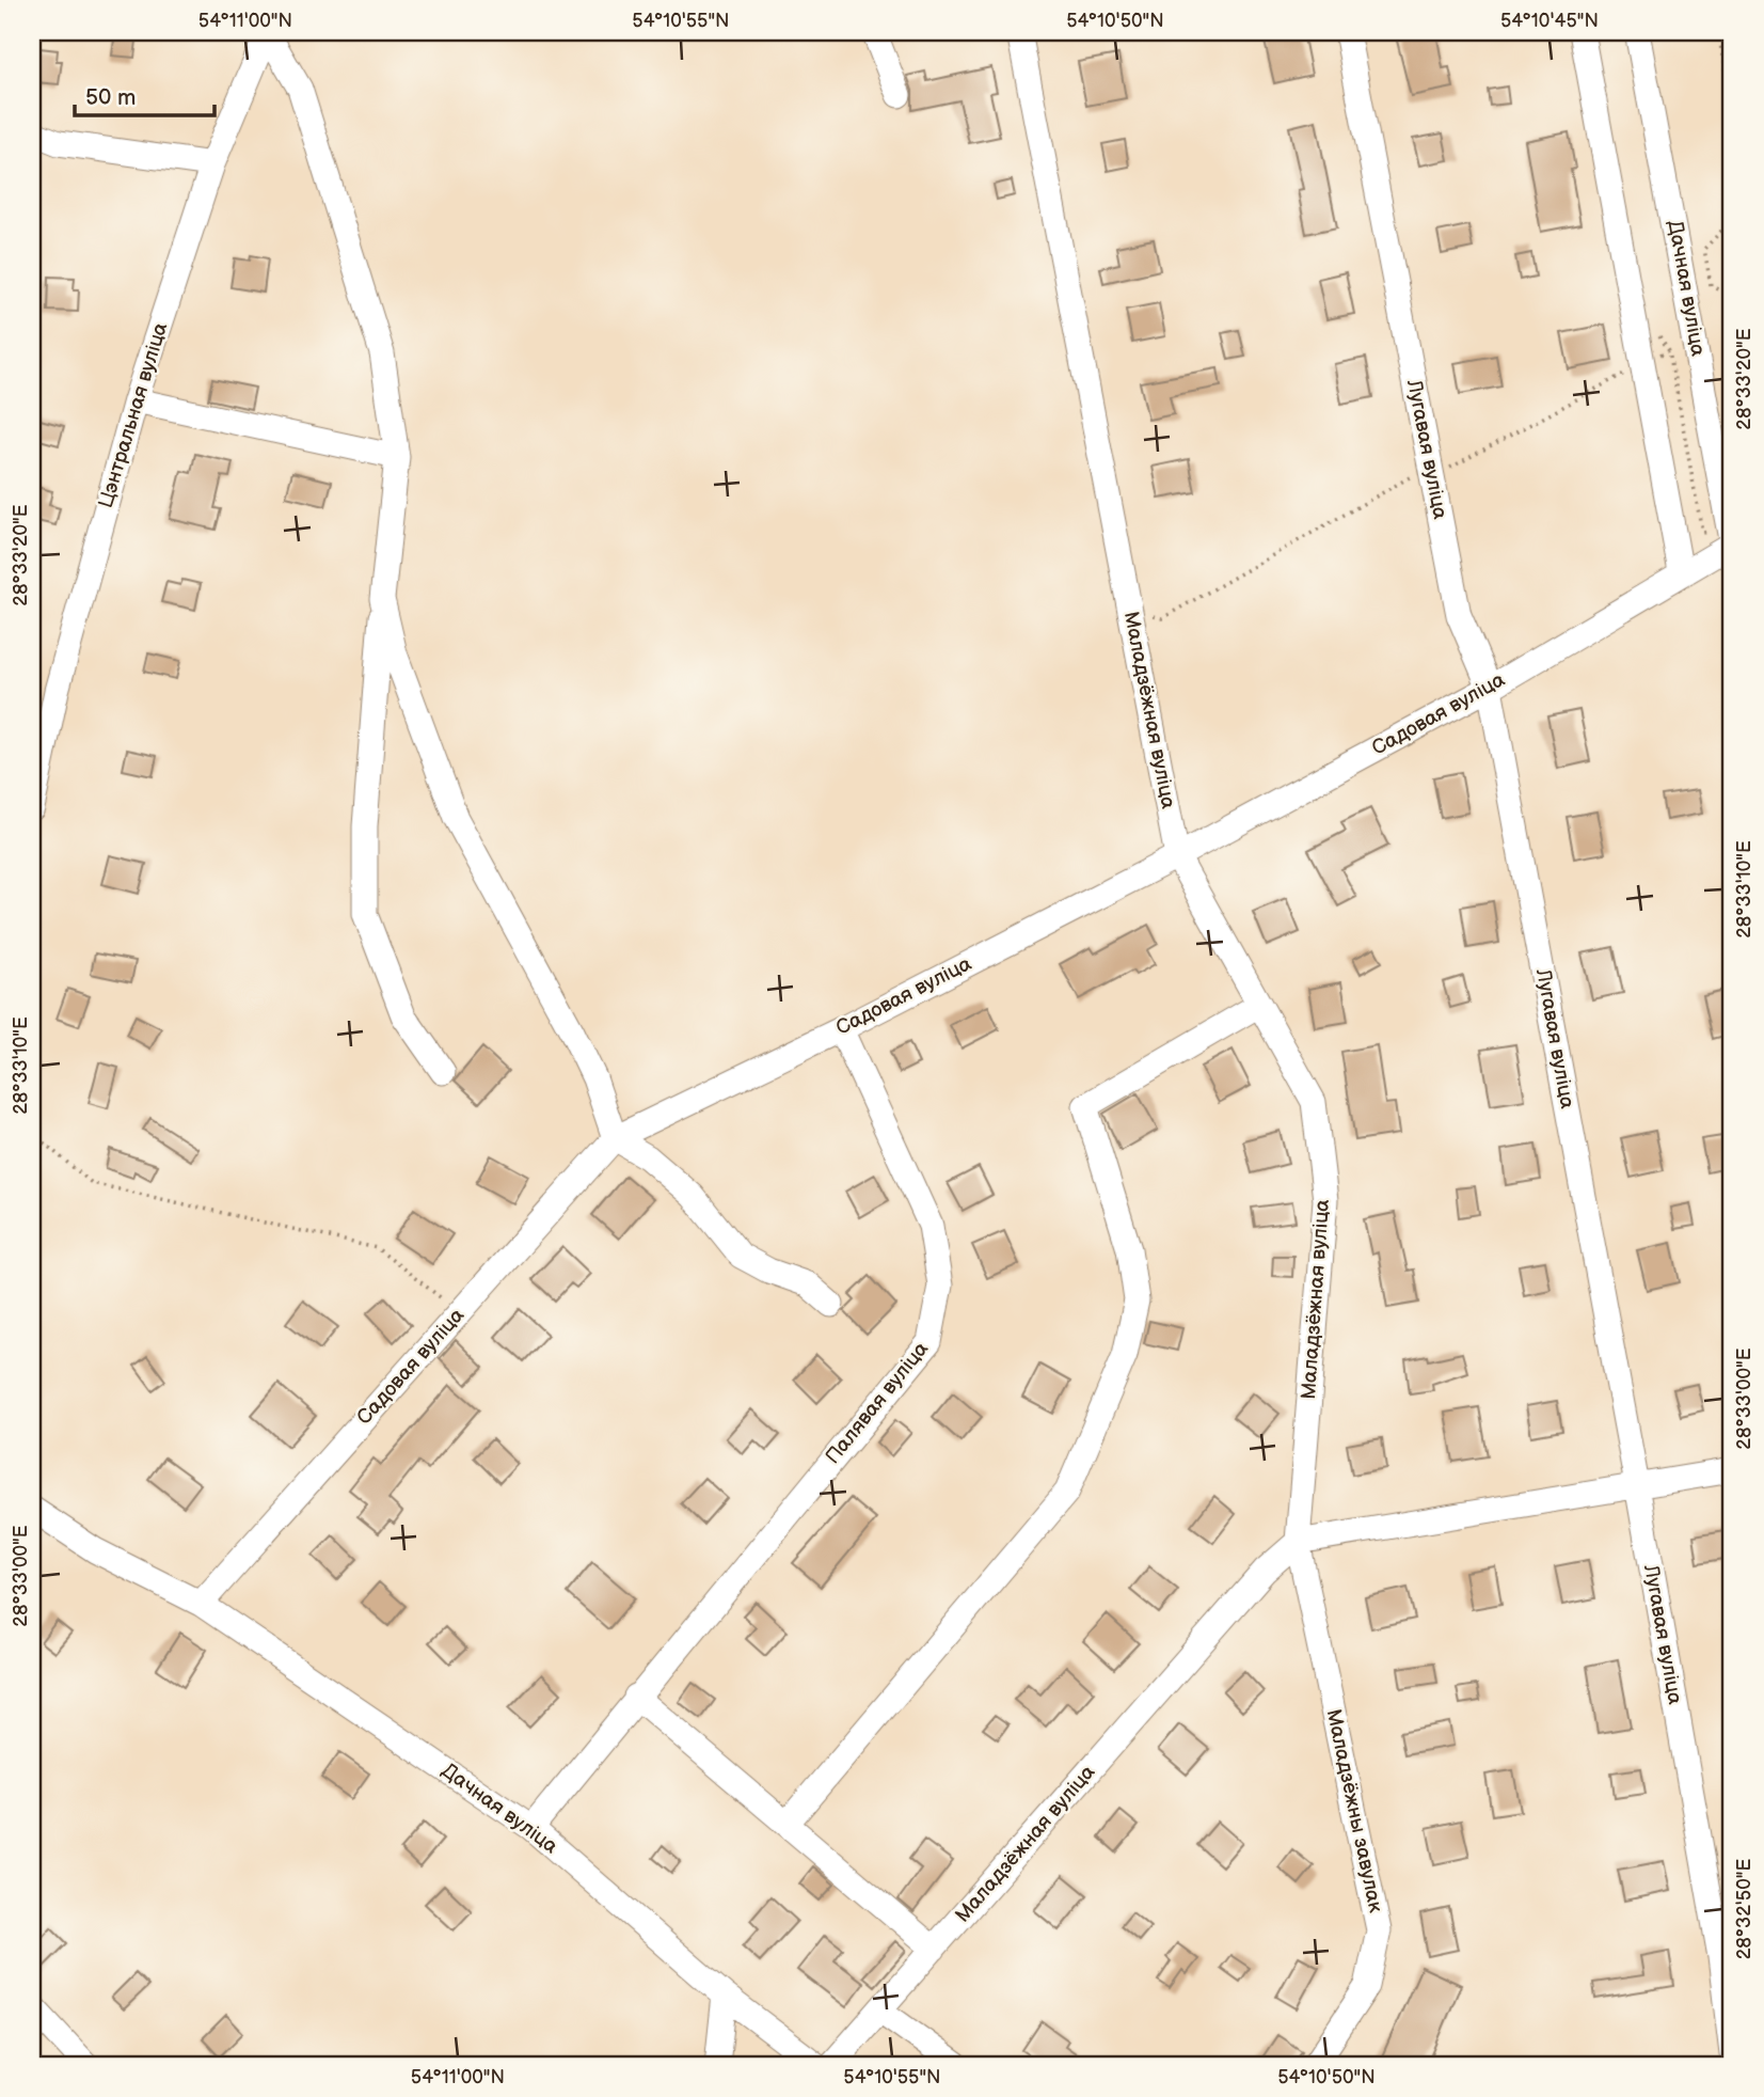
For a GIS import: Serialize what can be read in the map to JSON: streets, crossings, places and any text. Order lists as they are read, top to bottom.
{
  "streets": {
    "street": [
      "Дачная вуліца",
      "Цэнтральная вуліца",
      "Лугавая вуліца",
      "Маладзёжная вуліца",
      "Садовая вуліца",
      "Палявая вуліца",
      "Маладзёжны завулак"
    ]
  },
  "crossings": [
    ["Дачная вуліца", "Садовая вуліца"],
    ["Дачная вуліца", "Палявая вуліца"],
    ["Лугавая вуліца", "Садовая вуліца"],
    ["Маладзёжная вуліца", "Садовая вуліца"],
    ["Маладзёжная вуліца", "Маладзёжны завулак"],
    ["Садовая вуліца", "Палявая вуліца"]
  ],
  "scale_bar": "50 m",
  "coordinates": [
    "54°11'00\"N",
    "54°10'55\"N",
    "54°10'50\"N",
    "54°10'45\"N",
    "28°33'20\"E",
    "28°33'10\"E",
    "28°33'00\"E",
    "28°32'50\"E"
  ]
}
